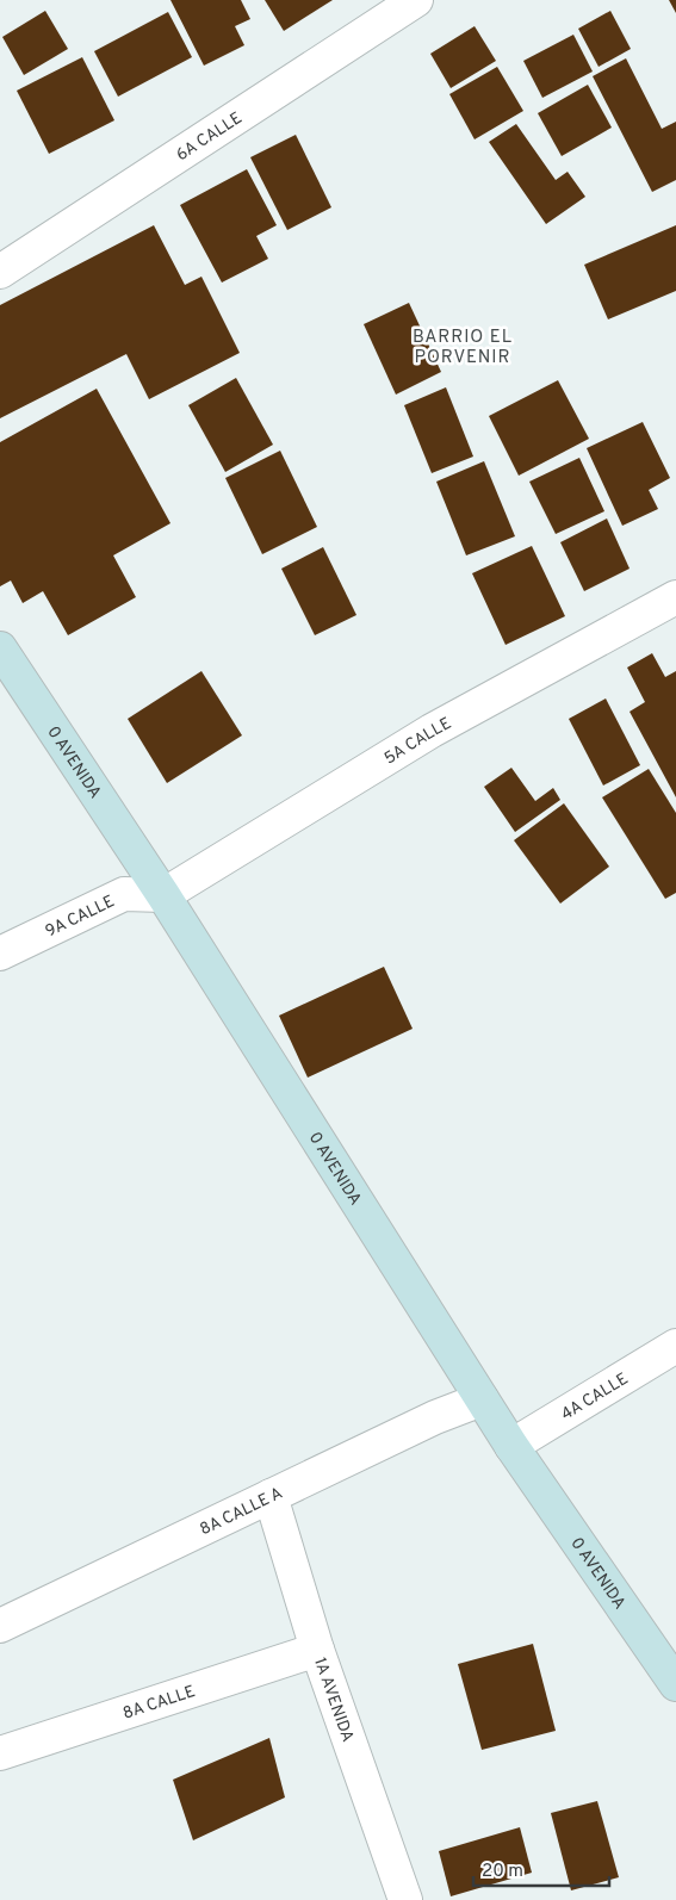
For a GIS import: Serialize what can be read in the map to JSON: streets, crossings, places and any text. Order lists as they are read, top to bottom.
{
  "streets": {
    "street": [
      "6A CALLE",
      "5A CALLE",
      "0 AVENIDA",
      "9A CALLE",
      "4A CALLE",
      "8A CALLE A",
      "1A AVENIDA",
      "8A CALLE"
    ]
  },
  "crossings": [
    ["5A CALLE", "0 AVENIDA"],
    ["5A CALLE", "9A CALLE"],
    ["0 AVENIDA", "9A CALLE"],
    ["0 AVENIDA", "4A CALLE"],
    ["0 AVENIDA", "8A CALLE A"],
    ["8A CALLE A", "1A AVENIDA"],
    ["1A AVENIDA", "8A CALLE"]
  ],
  "districts": ["BARRIO EL PORVENIR"],
  "scale_bar": "20 m"
}
